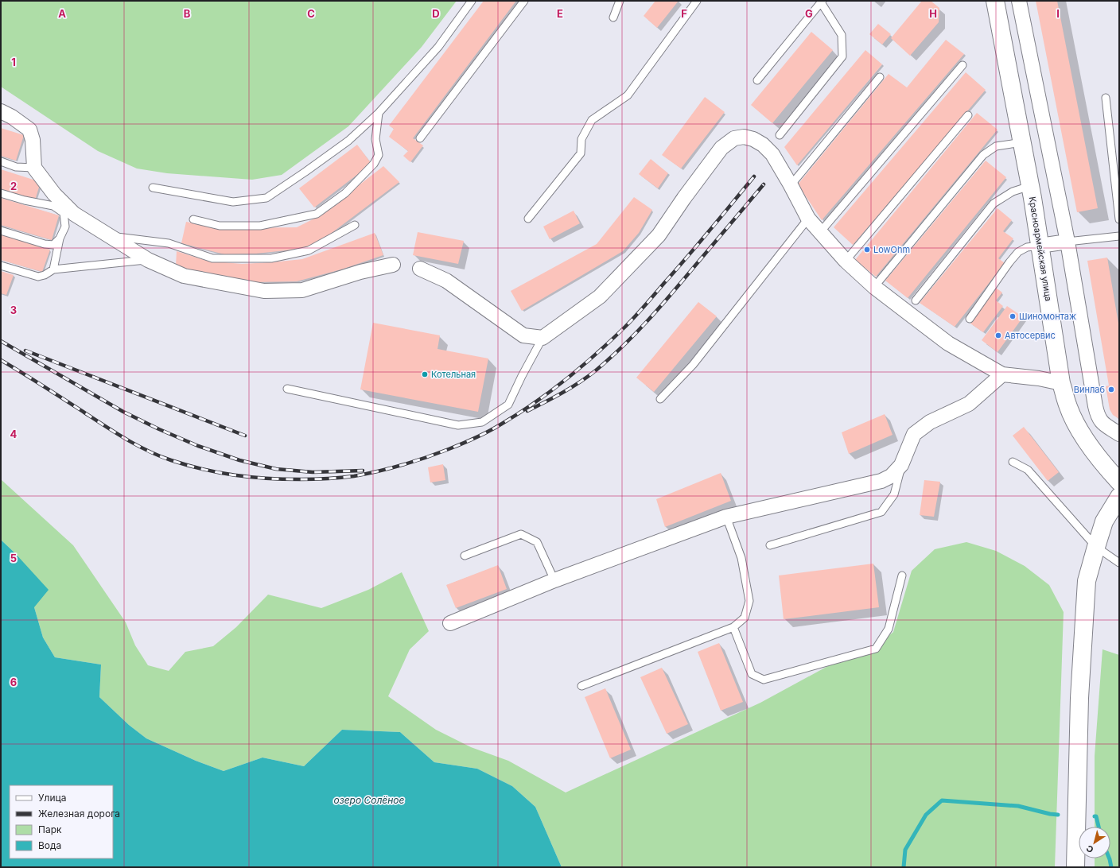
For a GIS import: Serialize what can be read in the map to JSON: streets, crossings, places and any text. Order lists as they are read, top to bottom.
{
  "streets": {
    "main road": ["Красноармейская улица"]
  },
  "water": ["озеро Солёное"],
  "places": [
    "LowOhm",
    "Шиномонтаж",
    "Автосервис",
    "Котельная",
    "Винлаб"
  ],
  "legend": [
    "Улица",
    "Железная дорога",
    "Парк",
    "Вода"
  ],
  "north": "bottom left",
  "grid": {
    "columns": [
      "A",
      "B",
      "C",
      "D",
      "E",
      "F",
      "G",
      "H",
      "I"
    ],
    "rows": [
      "1",
      "2",
      "3",
      "4",
      "5",
      "6"
    ]
  }
}
